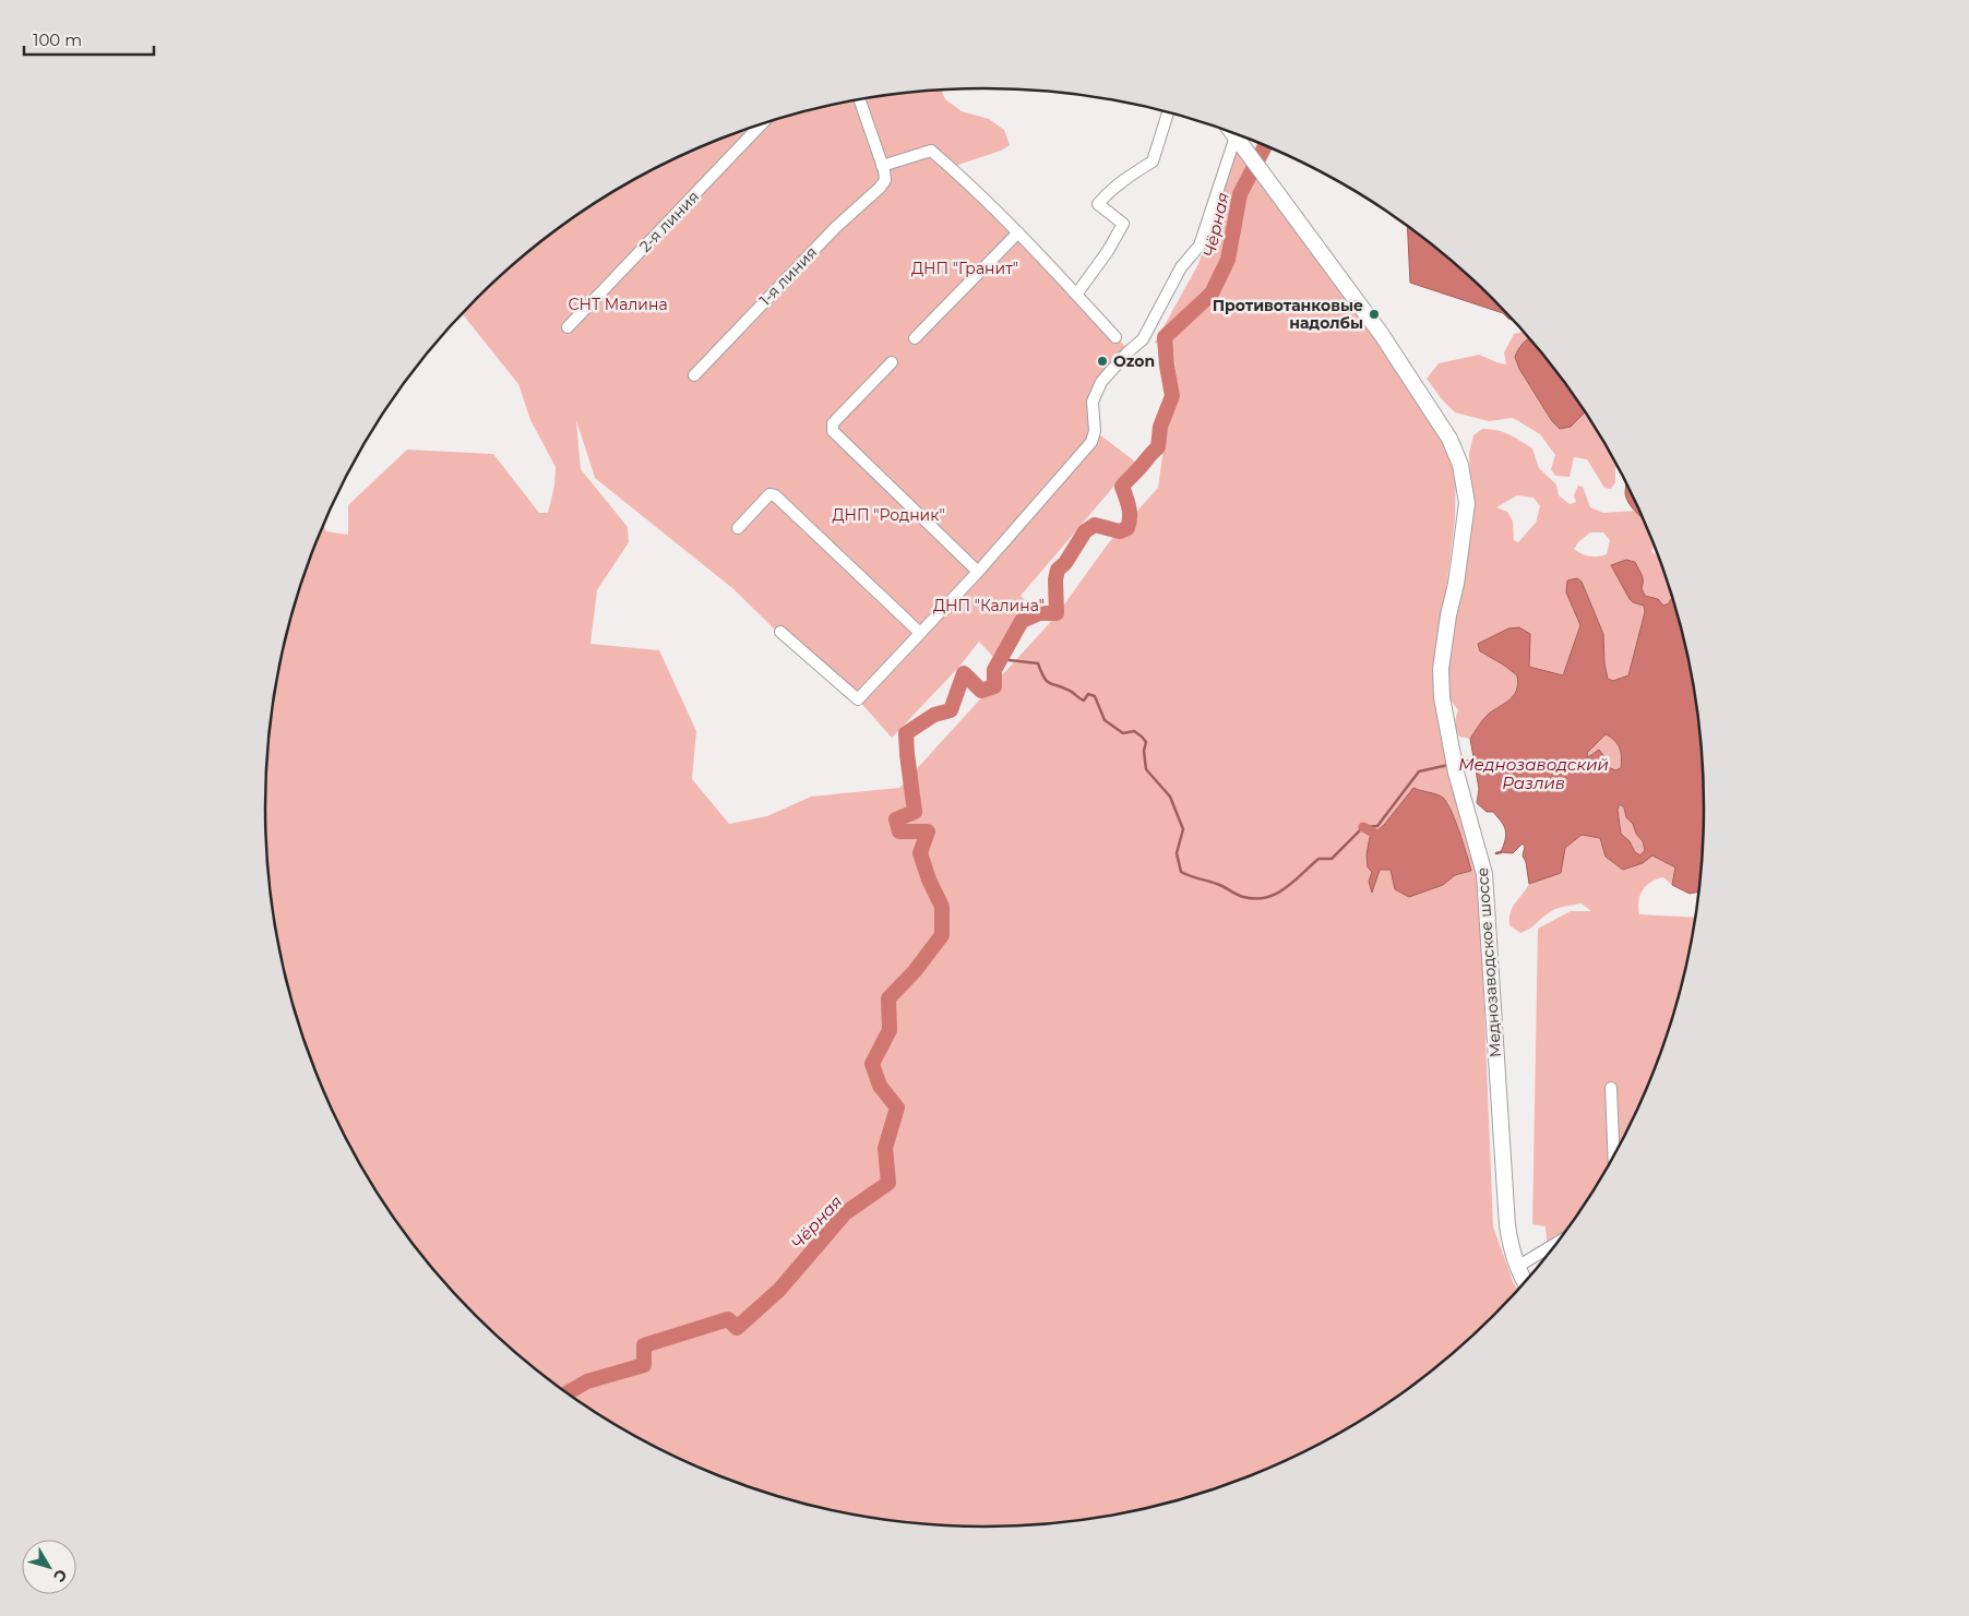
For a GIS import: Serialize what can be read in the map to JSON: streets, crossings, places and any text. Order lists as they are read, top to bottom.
{
  "streets": {
    "main road": ["Меднозаводское шоссе"],
    "street": ["2-я линия", "1-я линия"]
  },
  "water": ["Чёрная", "Меднозаводский Разлив"],
  "parks": [
    "ДНП \"Гранит\"",
    "СНТ Малина",
    "ДНП \"Родник\"",
    "ДНП \"Калина\""
  ],
  "places": ["Противотанковые надолбы", "Ozon"],
  "scale_bar": "100 m",
  "north": "bottom right"
}
